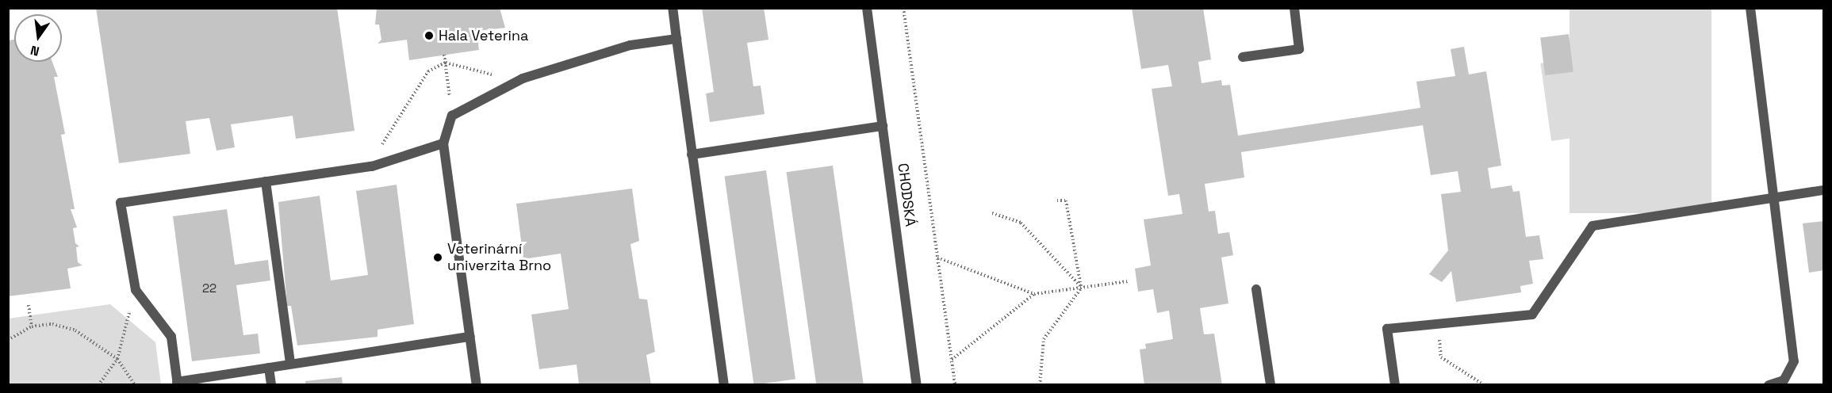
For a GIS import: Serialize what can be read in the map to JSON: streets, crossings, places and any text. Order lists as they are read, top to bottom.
{
  "streets": {
    "street": ["CHODSKÁ"]
  },
  "places": ["Hala Veterina", "Veterinární univerzita Brno"],
  "house_numbers": ["22"],
  "north": "bottom"
}
